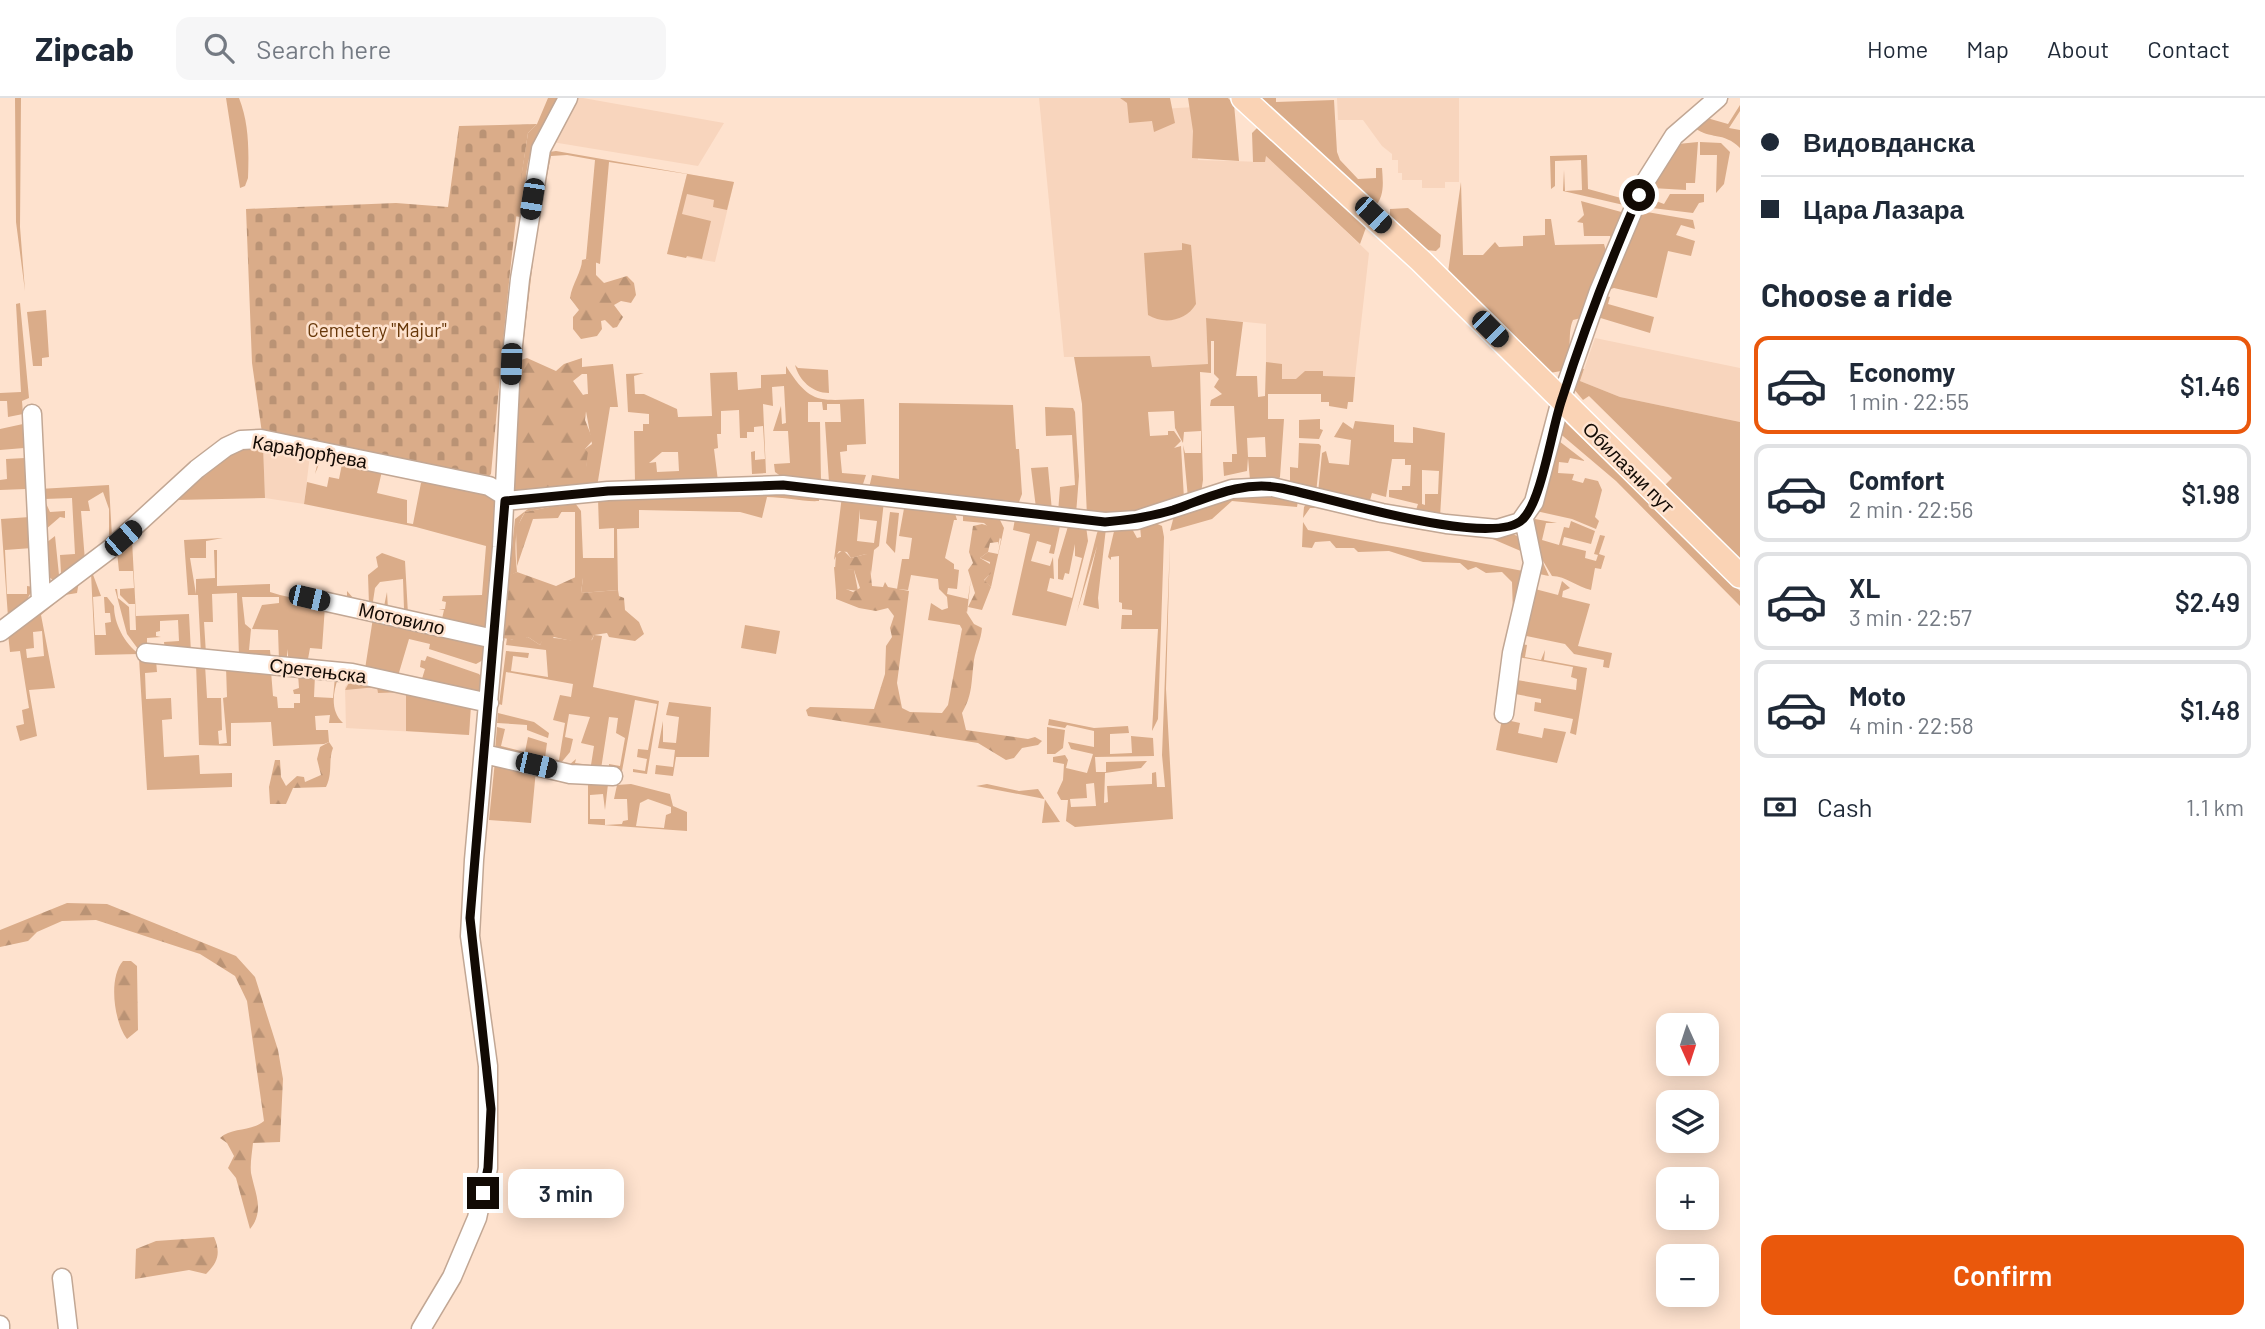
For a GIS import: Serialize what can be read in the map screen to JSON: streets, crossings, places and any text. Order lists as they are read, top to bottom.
{
  "streets": {
    "main road": ["Обилазни пут"],
    "street": ["Карађорђева", "Мотовило", "Сретењска"]
  },
  "parks": ["Cemetery \"Majur\""],
  "north": "bottom",
  "page": {
    "header": "Zipcab",
    "search": "Search here",
    "nav": [
      "Home",
      "Map",
      "About",
      "Contact"
    ],
    "banner": ["Видовданска", "Цара Лазара"],
    "heading": "Choose a ride",
    "list": [
      {
        "name": "Economy",
        "note": "1 min · 22:55",
        "value": "$1.46"
      },
      {
        "name": "Comfort",
        "note": "2 min · 22:56",
        "value": "$1.98"
      },
      {
        "name": "XL",
        "note": "3 min · 22:57",
        "value": "$2.49"
      },
      {
        "name": "Moto",
        "note": "4 min · 22:58",
        "value": "$1.48"
      }
    ],
    "pay": ["Cash", "1.1 km"],
    "map_buttons": ["+", "−"],
    "bubble": "3 min",
    "buttons": "Confirm"
  }
}
